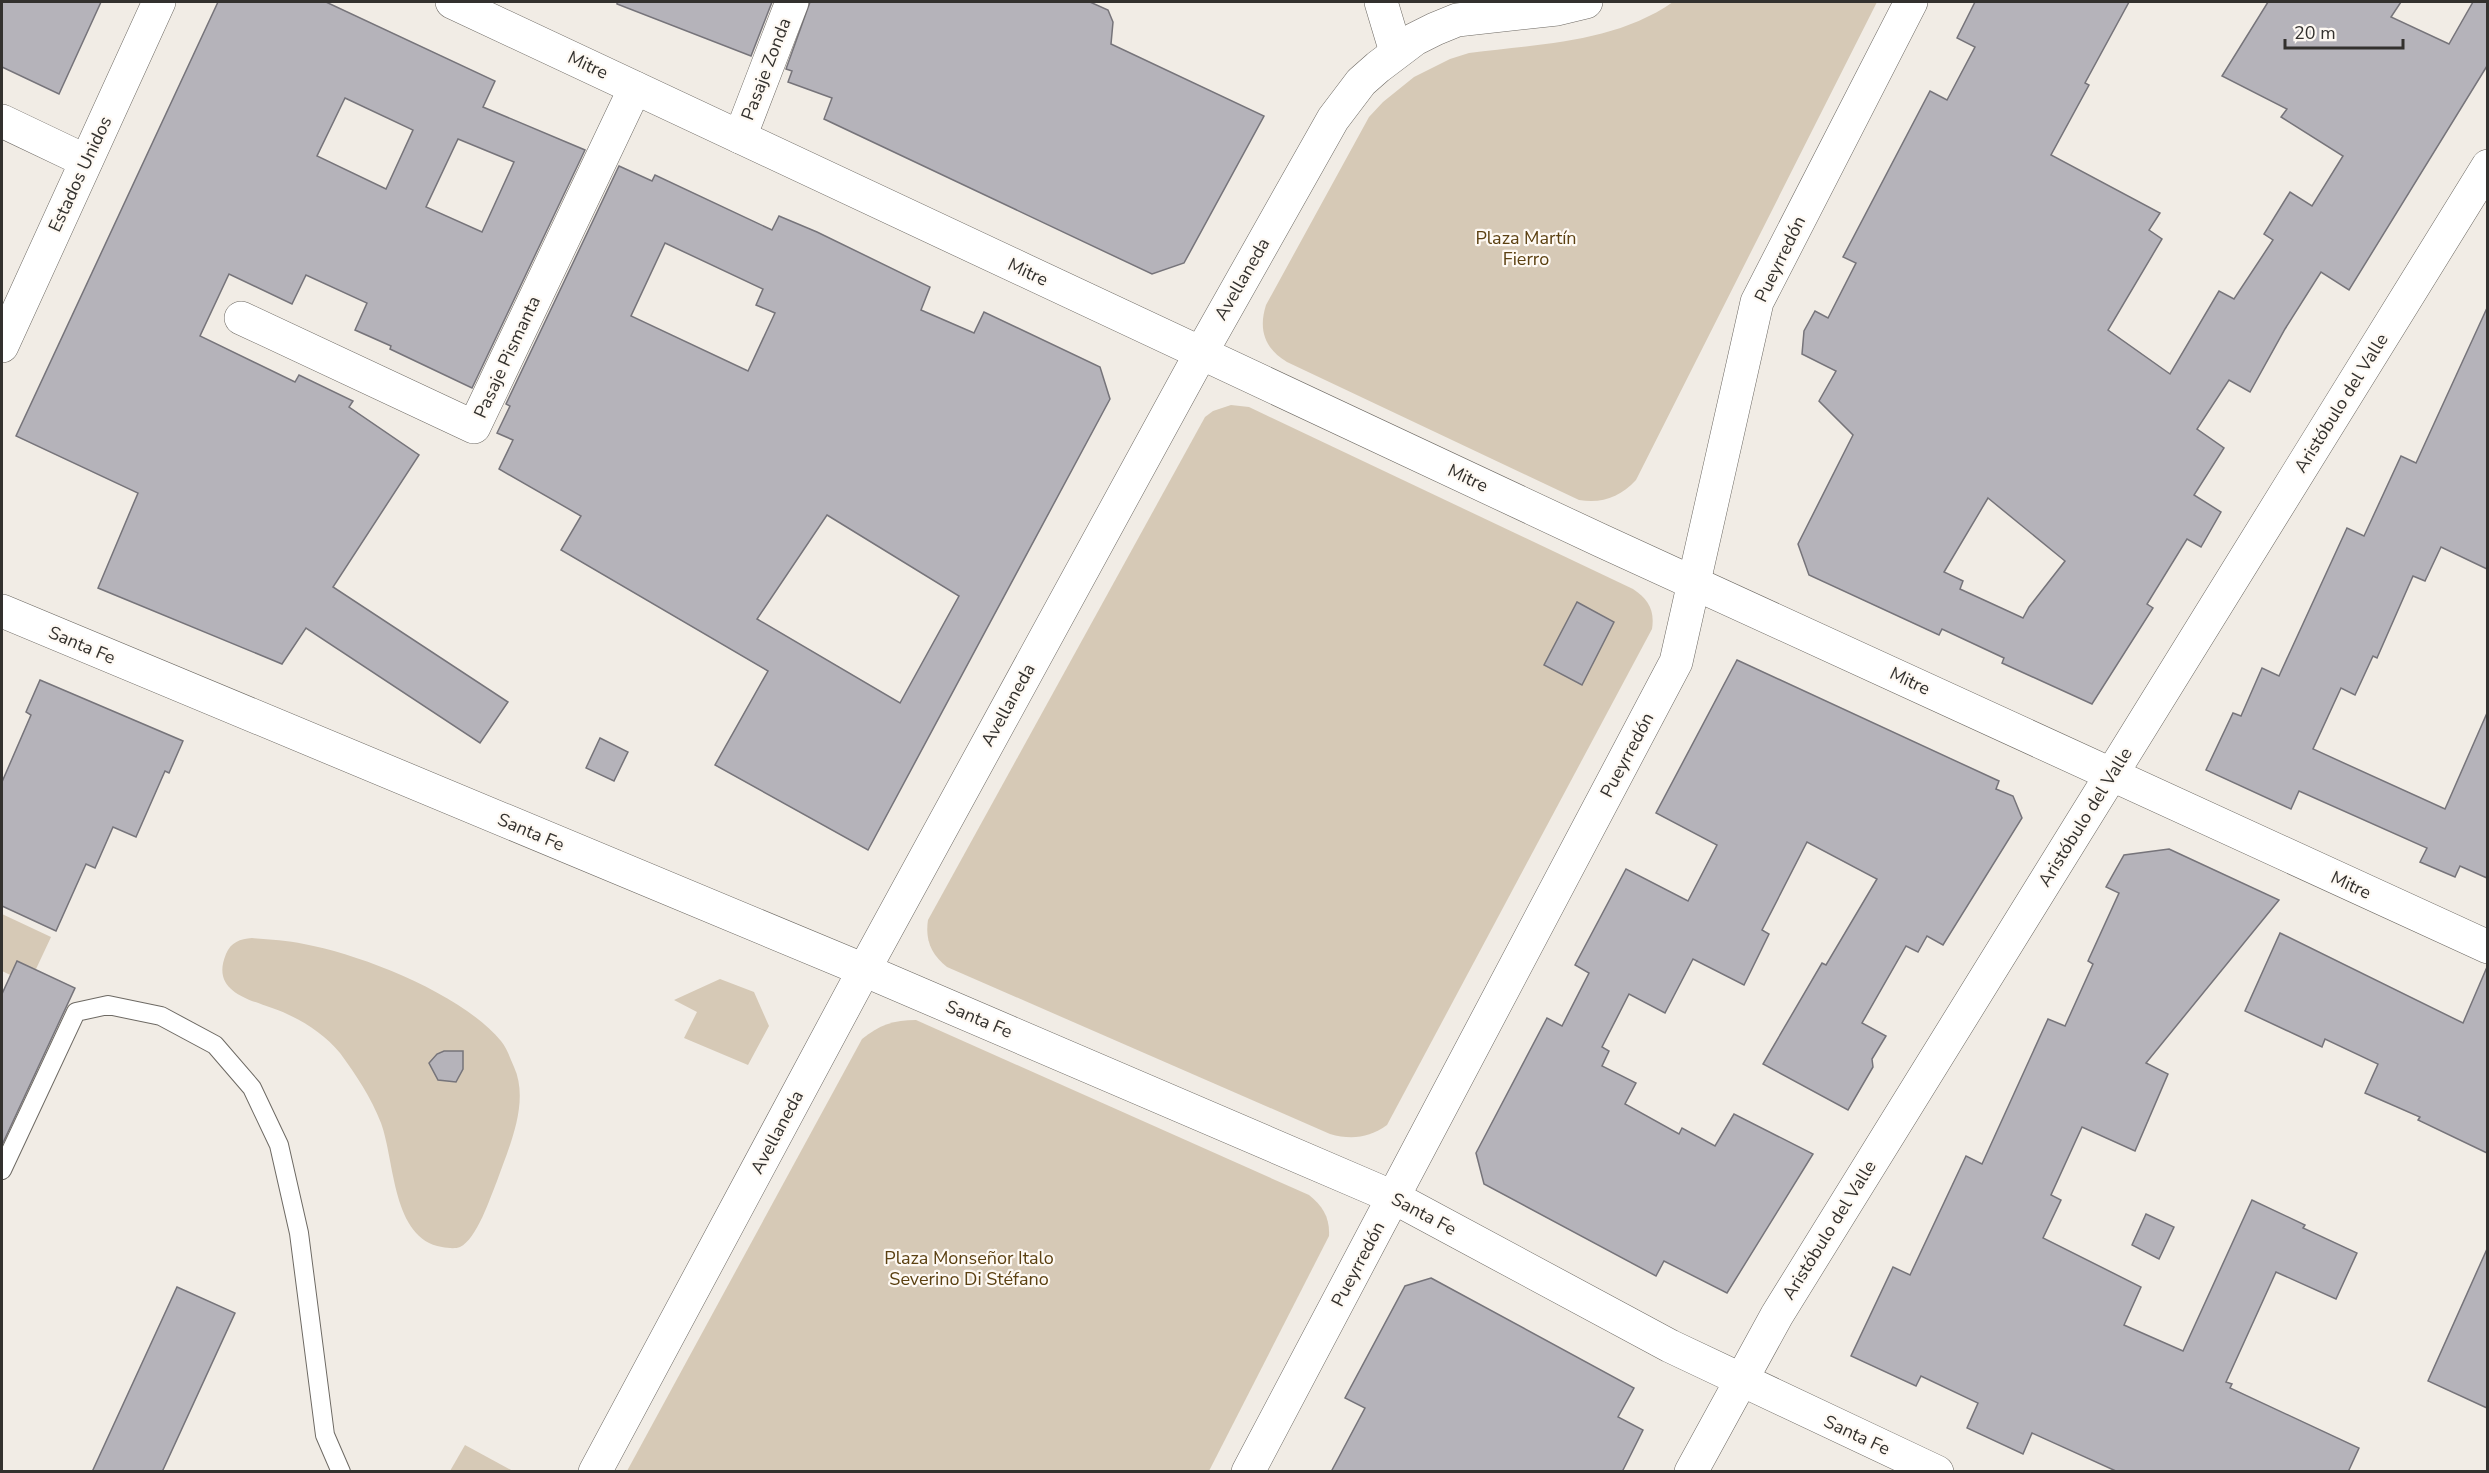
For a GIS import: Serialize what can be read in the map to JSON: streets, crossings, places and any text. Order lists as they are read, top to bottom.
{
  "streets": {
    "street": [
      "Mitre",
      "Pasaje Zonda",
      "Estados Unidos",
      "Pueyrredón",
      "Avellaneda",
      "Pasaje Pismanta",
      "Aristóbulo del Valle",
      "Santa Fe"
    ]
  },
  "crossings": [
    ["Mitre", "Pasaje Zonda"],
    ["Mitre", "Pueyrredón"],
    ["Mitre", "Avellaneda"],
    ["Mitre", "Pasaje Pismanta"],
    ["Mitre", "Aristóbulo del Valle"],
    ["Pueyrredón", "Santa Fe"],
    ["Avellaneda", "Santa Fe"],
    ["Aristóbulo del Valle", "Santa Fe"]
  ],
  "parks": ["Plaza Martín Fierro", "Plaza Monseñor Italo Severino Di Stéfano"],
  "scale_bar": "20 m"
}
